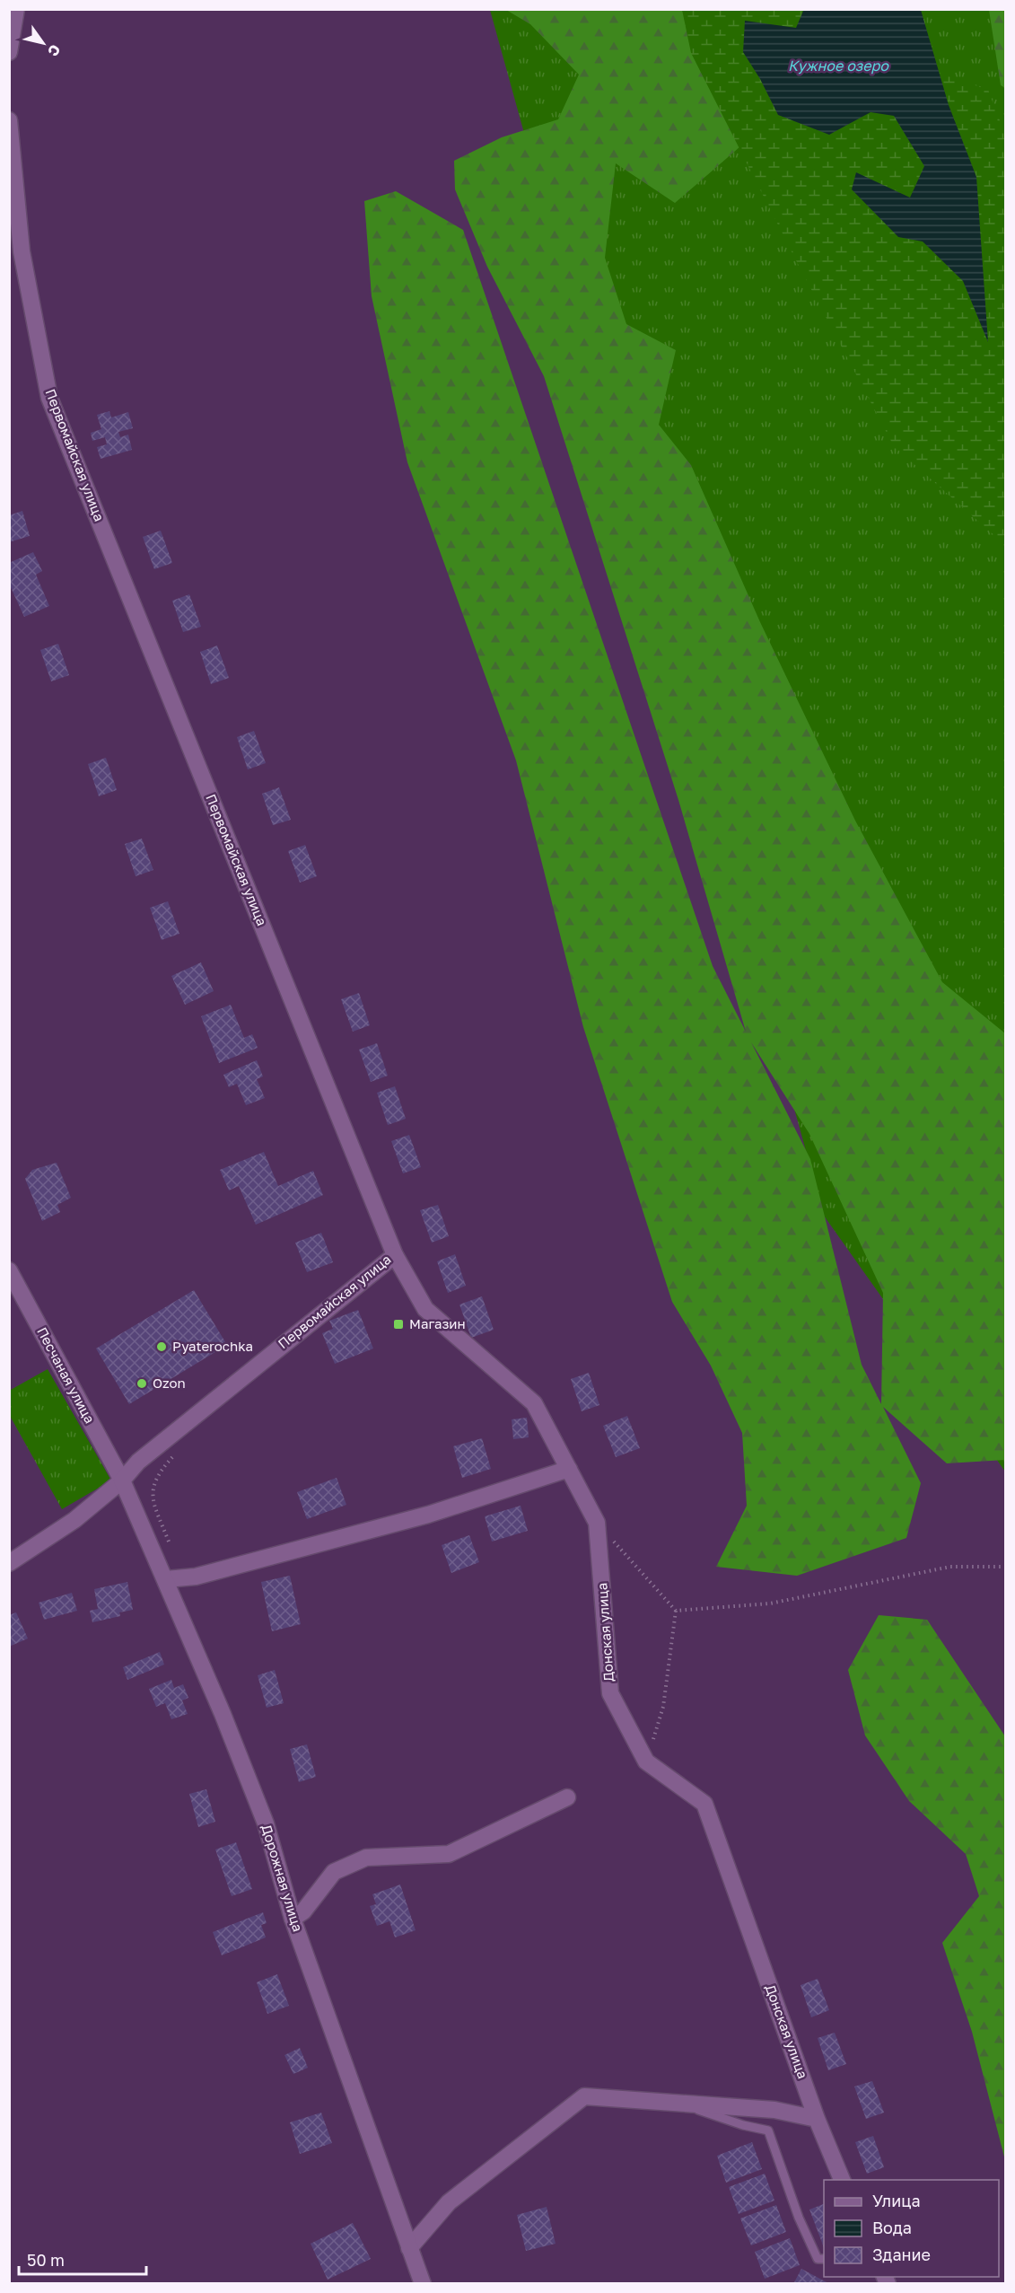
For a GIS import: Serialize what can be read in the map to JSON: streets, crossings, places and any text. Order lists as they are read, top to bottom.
{
  "streets": {
    "street": [
      "Первомайская улица",
      "Песчаная улица",
      "Донская улица",
      "Дорожная улица"
    ]
  },
  "crossings": [
    ["Первомайская улица", "Песчаная улица"],
    ["Первомайская улица", "Донская улица"],
    ["Первомайская улица", "Дорожная улица"],
    ["Песчаная улица", "Дорожная улица"]
  ],
  "water": ["Кужное озеро"],
  "places": {
    "transit": ["Магазин"],
    "other": ["Pyaterochka", "Ozon"]
  },
  "legend": ["Улица", "Вода", "Здание"],
  "scale_bar": "50 m",
  "north": "bottom right"
}
